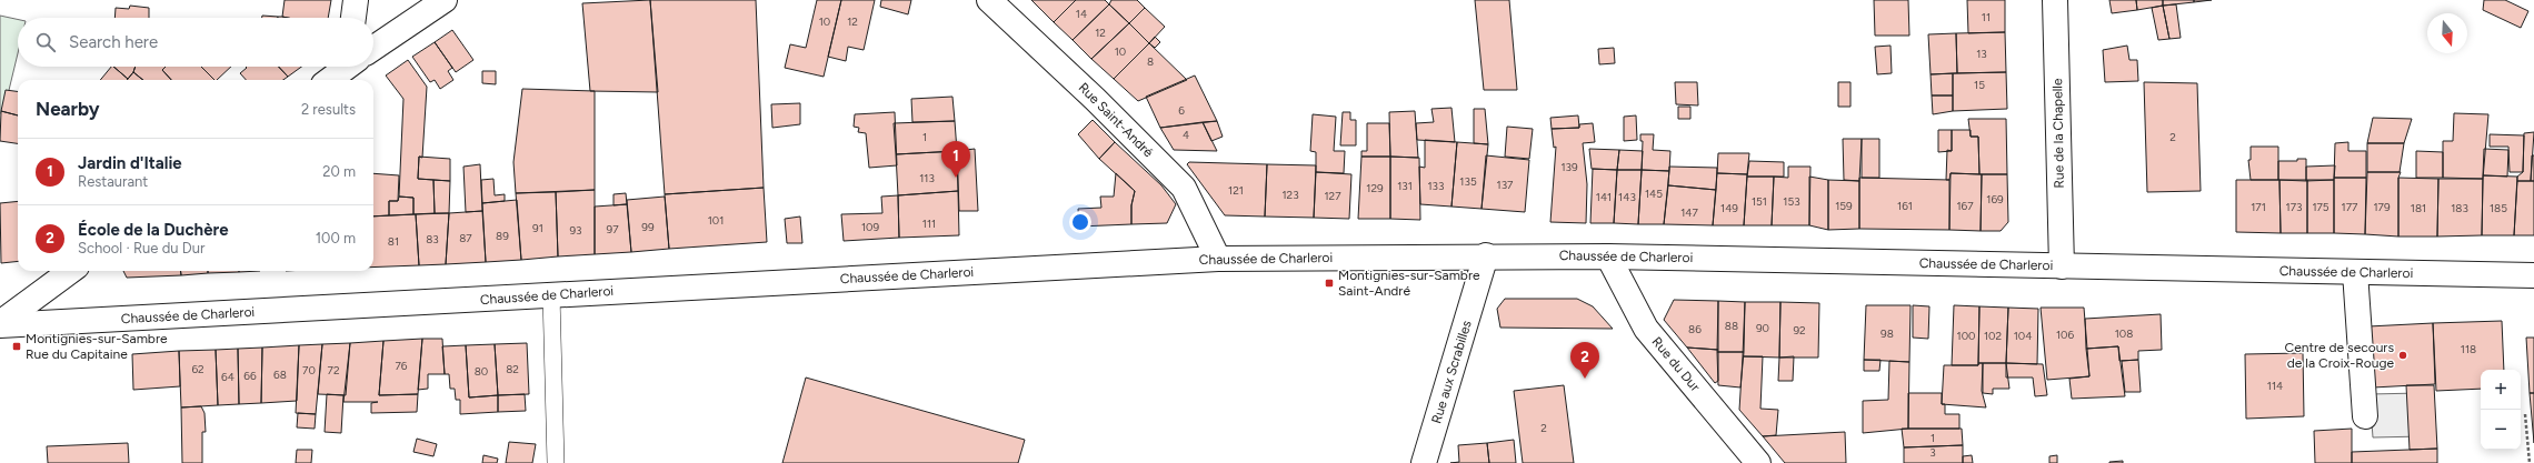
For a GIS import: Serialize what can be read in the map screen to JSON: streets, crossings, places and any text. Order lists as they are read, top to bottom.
{
  "streets": {
    "main road": [
      "Rue Saint-André",
      "Rue de la Chapelle",
      "Chaussée de Charleroi",
      "Rue du Dur",
      "Rue aux Scrabilles"
    ]
  },
  "crossings": [
    ["Rue Saint-André", "Chaussée de Charleroi"],
    ["Rue de la Chapelle", "Chaussée de Charleroi"],
    ["Chaussée de Charleroi", "Rue du Dur"],
    ["Chaussée de Charleroi", "Rue aux Scrabilles"]
  ],
  "places": {
    "transit": ["Montignies-sur-Sambre Saint-André", "Montignies-sur-Sambre Rue du Capitaine"],
    "other": ["Centre de secours de la Croix-Rouge"]
  },
  "house_numbers": [
    "14",
    "11",
    "10",
    "12",
    "12",
    "10",
    "13",
    "8",
    "15",
    "6",
    "4",
    "1",
    "2",
    "139",
    "113",
    "135",
    "137",
    "131",
    "133",
    "129",
    "121",
    "145",
    "123",
    "127",
    "141",
    "143",
    "169",
    "151",
    "153",
    "159",
    "161",
    "167",
    "171",
    "173",
    "175",
    "177",
    "179",
    "149",
    "181",
    "183",
    "185",
    "147",
    "101",
    "111",
    "99",
    "109",
    "91",
    "97",
    "93",
    "89",
    "87",
    "83",
    "81",
    "88",
    "90",
    "86",
    "92",
    "98",
    "108",
    "106",
    "100",
    "102",
    "104",
    "118",
    "76",
    "62",
    "82",
    "70",
    "72",
    "80",
    "68",
    "66",
    "64",
    "114",
    "2",
    "1",
    "3"
  ],
  "north": "bottom",
  "page": {
    "search": "Search here",
    "heading": ["Nearby", "2 results"],
    "list": [
      {
        "mark": "1",
        "name": "Jardin d'Italie",
        "note": "Restaurant",
        "value": "20 m"
      },
      {
        "mark": "2",
        "name": "École de la Duchère",
        "note": "School · Rue du Dur",
        "value": "100 m"
      }
    ],
    "pins": ["1", "2"],
    "map_buttons": ["+", "−"]
  }
}
